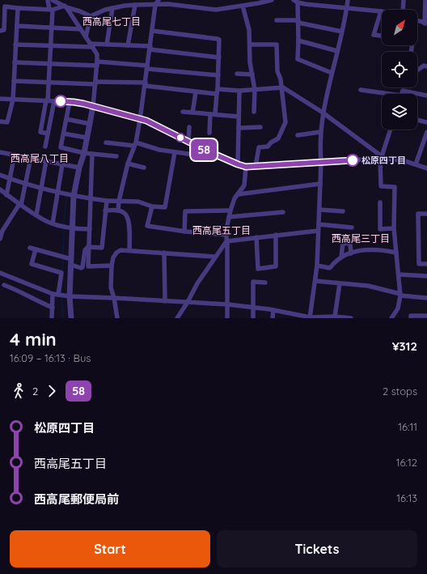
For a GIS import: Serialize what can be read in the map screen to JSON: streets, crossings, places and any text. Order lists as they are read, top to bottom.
{
  "districts": [
    "西高尾七丁目",
    "西高尾八丁目",
    "西高尾五丁目",
    "西高尾三丁目"
  ],
  "places": ["松原四丁目"],
  "lines": ["bus line 58"],
  "north": "top right",
  "page": {
    "on_map": "58",
    "heading": ["4 min", "16:09 – 16:13 · Bus", "¥312"],
    "legs": ["2", "58", "2 stops"],
    "list": [
      {
        "name": "松原四丁目",
        "value": "16:11"
      },
      {
        "name": "西高尾五丁目",
        "value": "16:12"
      },
      {
        "name": "西高尾郵便局前",
        "value": "16:13"
      }
    ],
    "buttons": ["Start", "Tickets"]
  }
}
